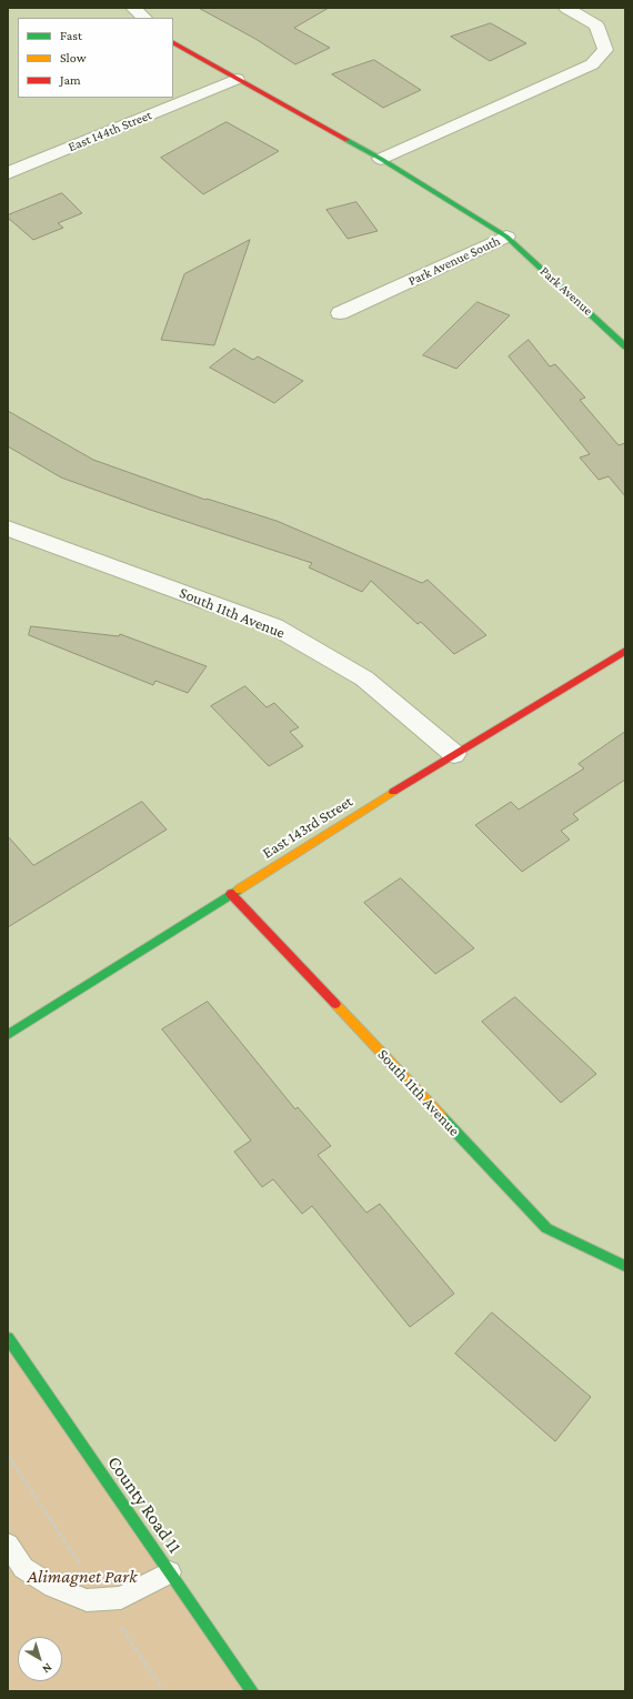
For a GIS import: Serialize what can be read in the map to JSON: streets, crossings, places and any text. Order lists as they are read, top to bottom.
{
  "streets": {
    "street": [
      "East 144th Street",
      "Park Avenue South",
      "Park Avenue",
      "South 11th Avenue",
      "East 143rd Street",
      "County Road 11"
    ]
  },
  "crossings": [
    ["East 144th Street", "Park Avenue South"],
    ["Park Avenue South", "Park Avenue"],
    ["South 11th Avenue", "East 143rd Street"]
  ],
  "parks": ["Alimagnet Park"],
  "legend": ["Fast", "Slow", "Jam"],
  "north": "bottom right"
}
